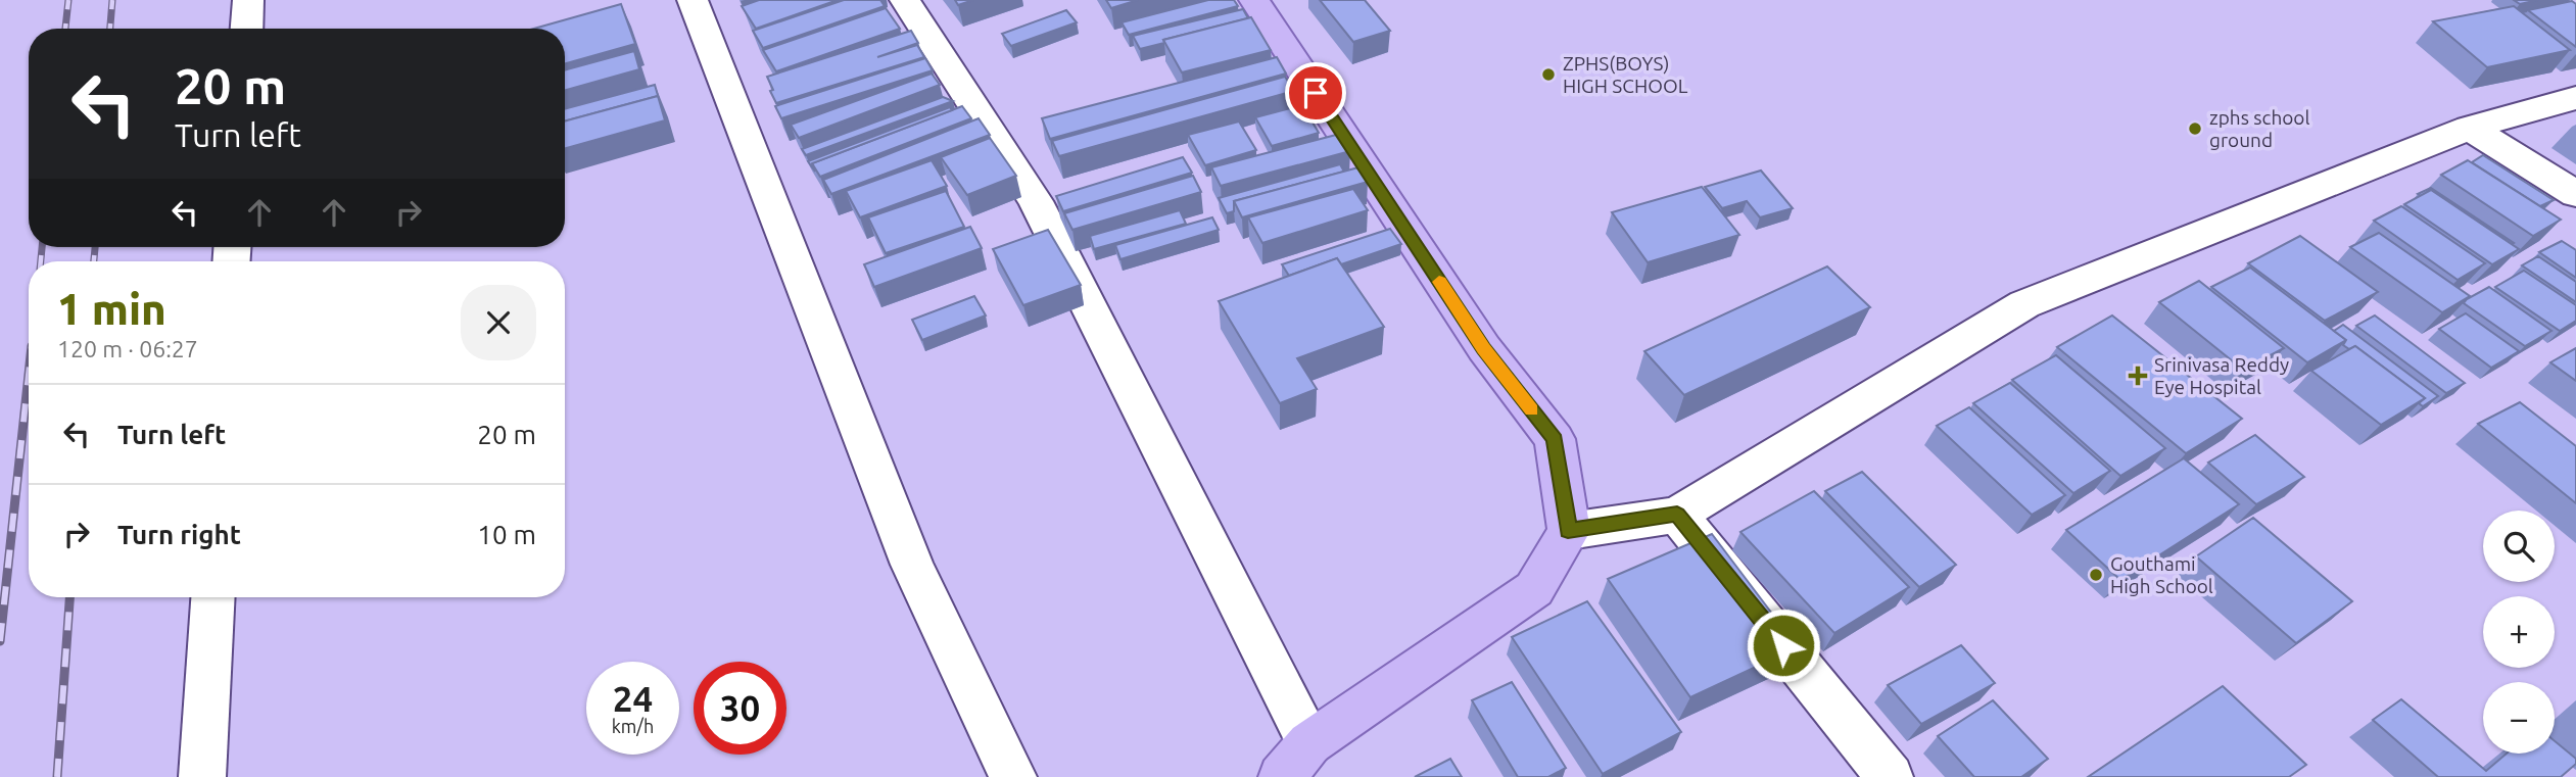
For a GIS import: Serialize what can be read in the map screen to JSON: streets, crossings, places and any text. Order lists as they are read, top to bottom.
{
  "places": {
    "other": ["ZPHS(BOYS) HIGH SCHOOL", "zphs school ground", "Gouthami High School"],
    "health": ["Srinivasa Reddy Eye Hospital"]
  },
  "page": {
    "turn": ["20 m", "Turn left"],
    "heading": ["1 min", "120 m · 06:27"],
    "list": [
      {
        "name": "Turn left",
        "value": "20 m"
      },
      {
        "name": "Turn right",
        "value": "10 m"
      }
    ],
    "map_buttons": ["+", "−"],
    "speed": "24 km/h",
    "limit": "30"
  }
}
